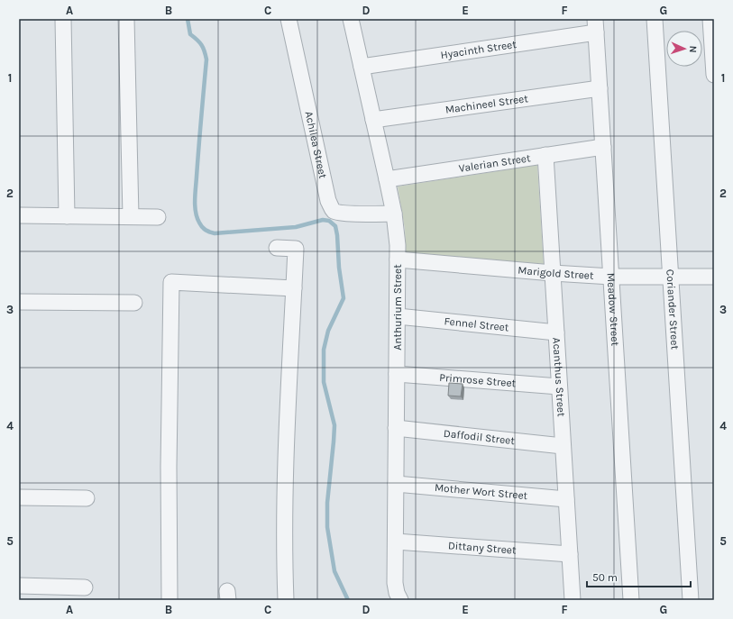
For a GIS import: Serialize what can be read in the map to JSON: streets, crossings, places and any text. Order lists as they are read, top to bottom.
{
  "streets": {
    "street": [
      "Hyacinth Street",
      "Machineel Street",
      "Achilea Street",
      "Valerian Street",
      "Marigold Street",
      "Anthurium Street",
      "Meadow Street",
      "Coriander Street",
      "Fennel Street",
      "Acanthus Street",
      "Primrose Street",
      "Daffodil Street",
      "Mother Wort Street",
      "Dittany Street"
    ]
  },
  "crossings": [
    ["Hyacinth Street", "Anthurium Street"],
    ["Hyacinth Street", "Meadow Street"],
    ["Machineel Street", "Anthurium Street"],
    ["Machineel Street", "Meadow Street"],
    ["Achilea Street", "Anthurium Street"],
    ["Valerian Street", "Anthurium Street"],
    ["Valerian Street", "Meadow Street"],
    ["Valerian Street", "Acanthus Street"],
    ["Marigold Street", "Anthurium Street"],
    ["Marigold Street", "Meadow Street"],
    ["Marigold Street", "Coriander Street"],
    ["Marigold Street", "Acanthus Street"],
    ["Anthurium Street", "Fennel Street"],
    ["Anthurium Street", "Primrose Street"],
    ["Anthurium Street", "Daffodil Street"],
    ["Anthurium Street", "Mother Wort Street"],
    ["Anthurium Street", "Dittany Street"],
    ["Fennel Street", "Acanthus Street"],
    ["Acanthus Street", "Primrose Street"],
    ["Acanthus Street", "Daffodil Street"],
    ["Acanthus Street", "Mother Wort Street"],
    ["Acanthus Street", "Dittany Street"]
  ],
  "scale_bar": "50 m",
  "north": "right",
  "grid": {
    "columns": [
      "A",
      "B",
      "C",
      "D",
      "E",
      "F",
      "G"
    ],
    "rows": [
      "1",
      "2",
      "3",
      "4",
      "5"
    ]
  }
}
